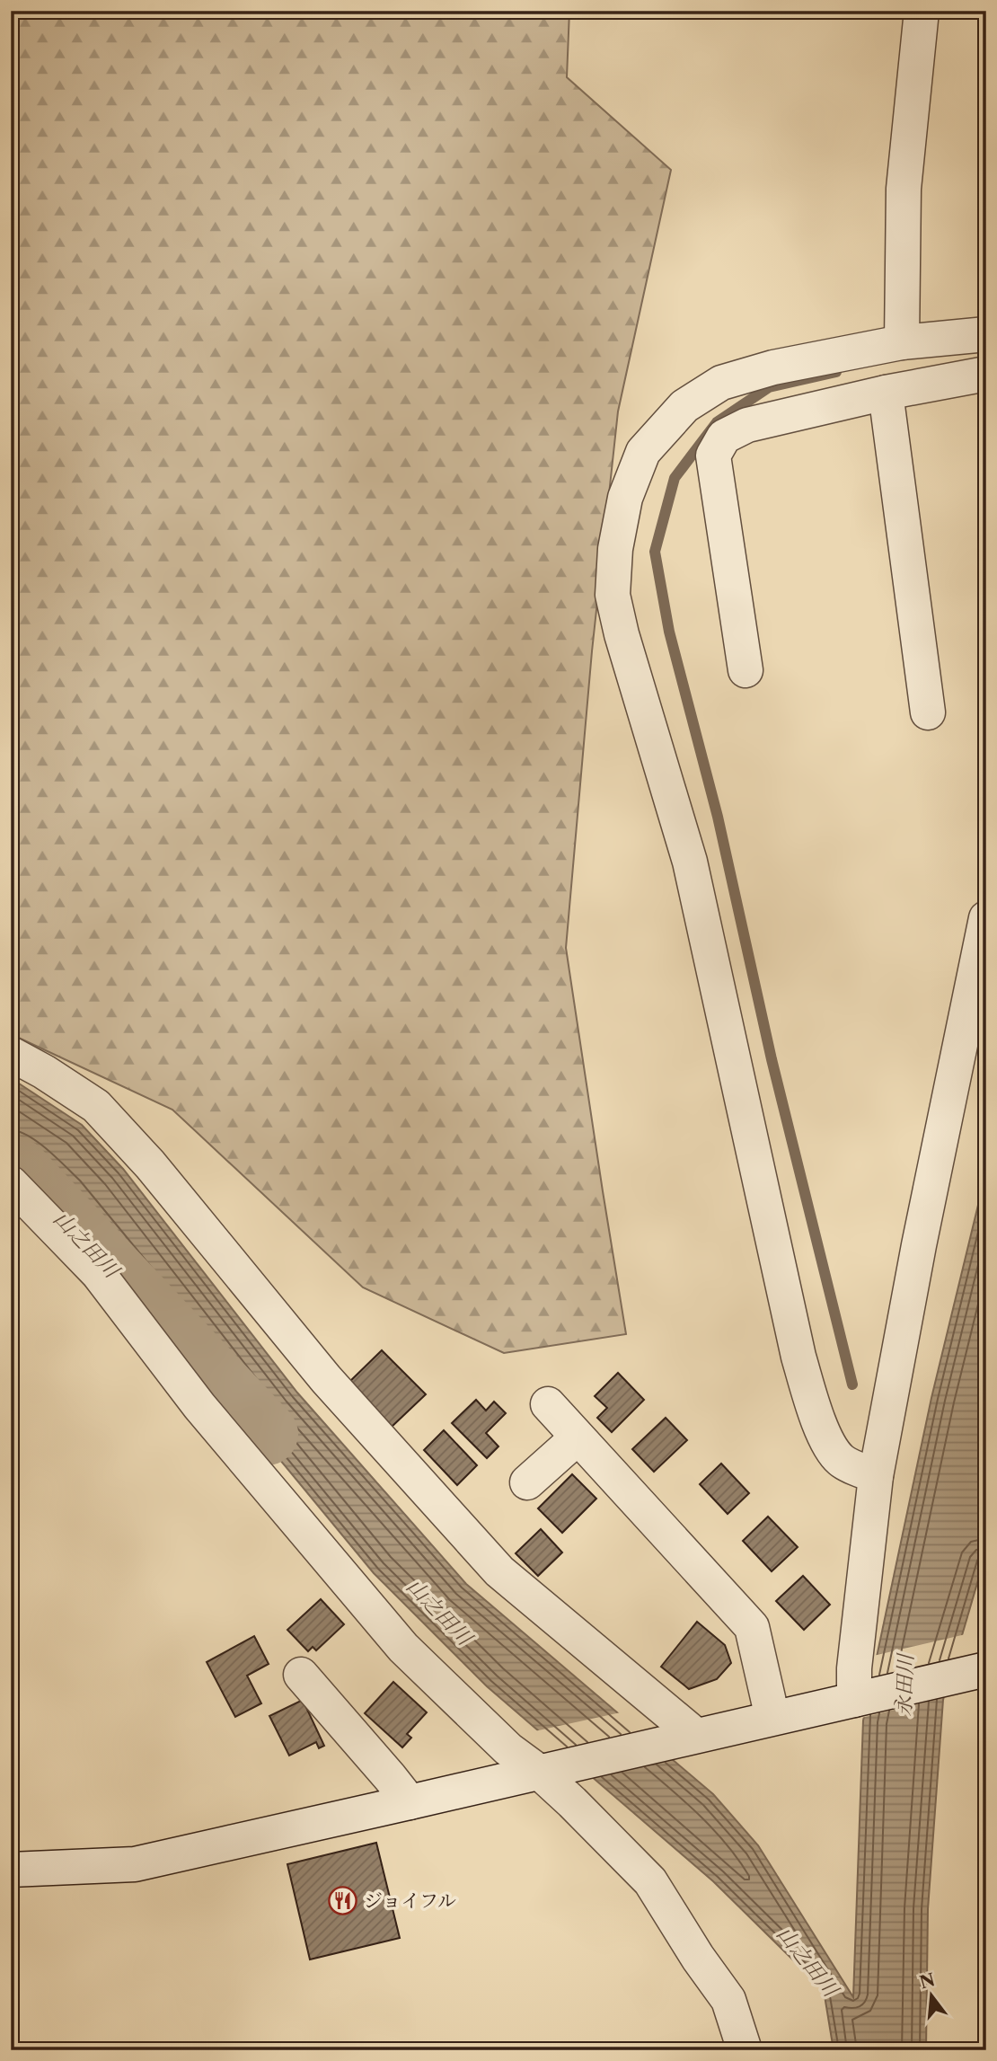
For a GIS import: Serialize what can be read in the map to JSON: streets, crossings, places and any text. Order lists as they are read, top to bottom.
{
  "water": ["山之田川", "永田川"],
  "places": {
    "restaurant": ["ジョイフル"]
  },
  "north": "top"
}
